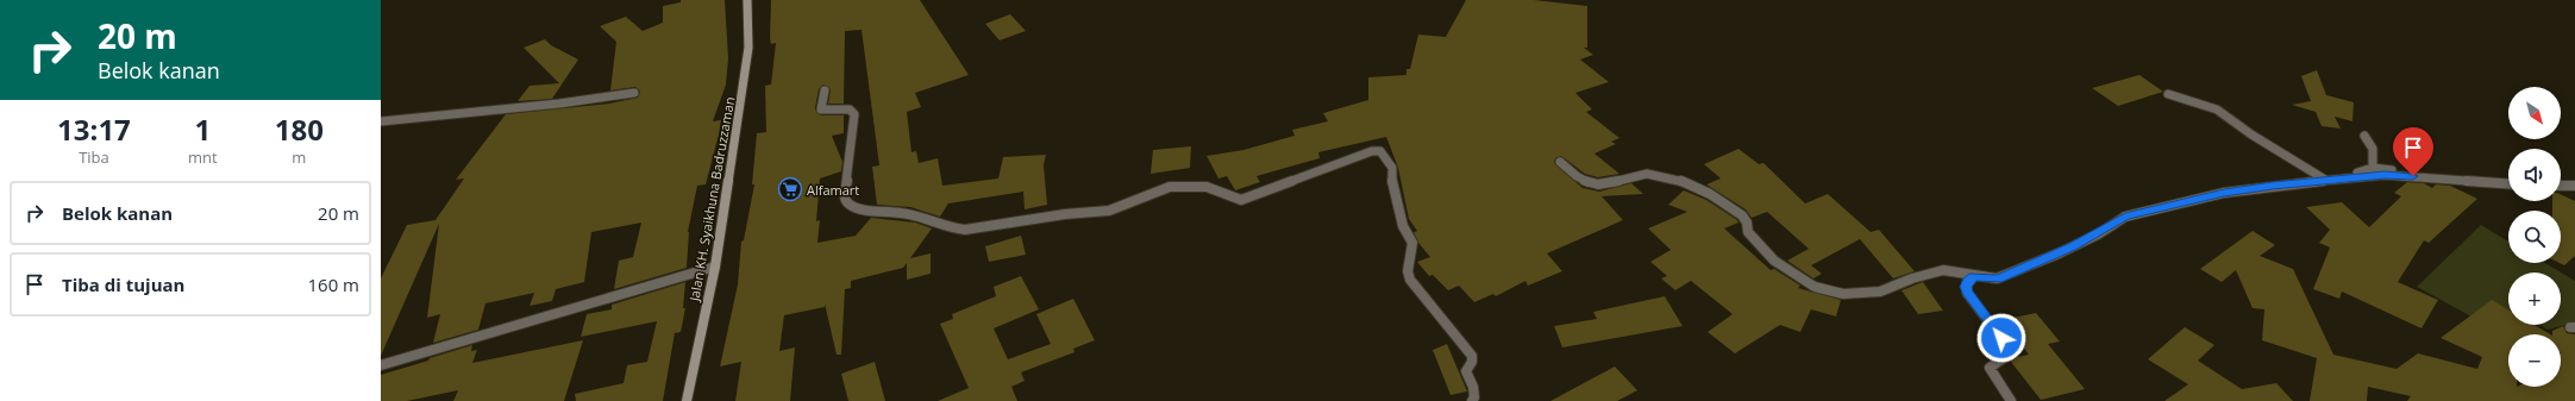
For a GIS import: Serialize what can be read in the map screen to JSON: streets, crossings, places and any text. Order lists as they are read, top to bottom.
{
  "streets": {
    "main road": ["Jalan KH. Syaikhuna Badruzzaman"]
  },
  "places": {
    "supermarket": ["Alfamart"]
  },
  "north": "bottom right",
  "page": {
    "turn": ["20 m", "Belok kanan"],
    "map_buttons": ["+", "−"],
    "eta": [
      "13:17",
      "Tiba",
      "1",
      "mnt",
      "180",
      "m"
    ],
    "list": [
      {
        "name": "Belok kanan",
        "value": "20 m"
      },
      {
        "name": "Tiba di tujuan",
        "value": "160 m"
      }
    ]
  }
}
